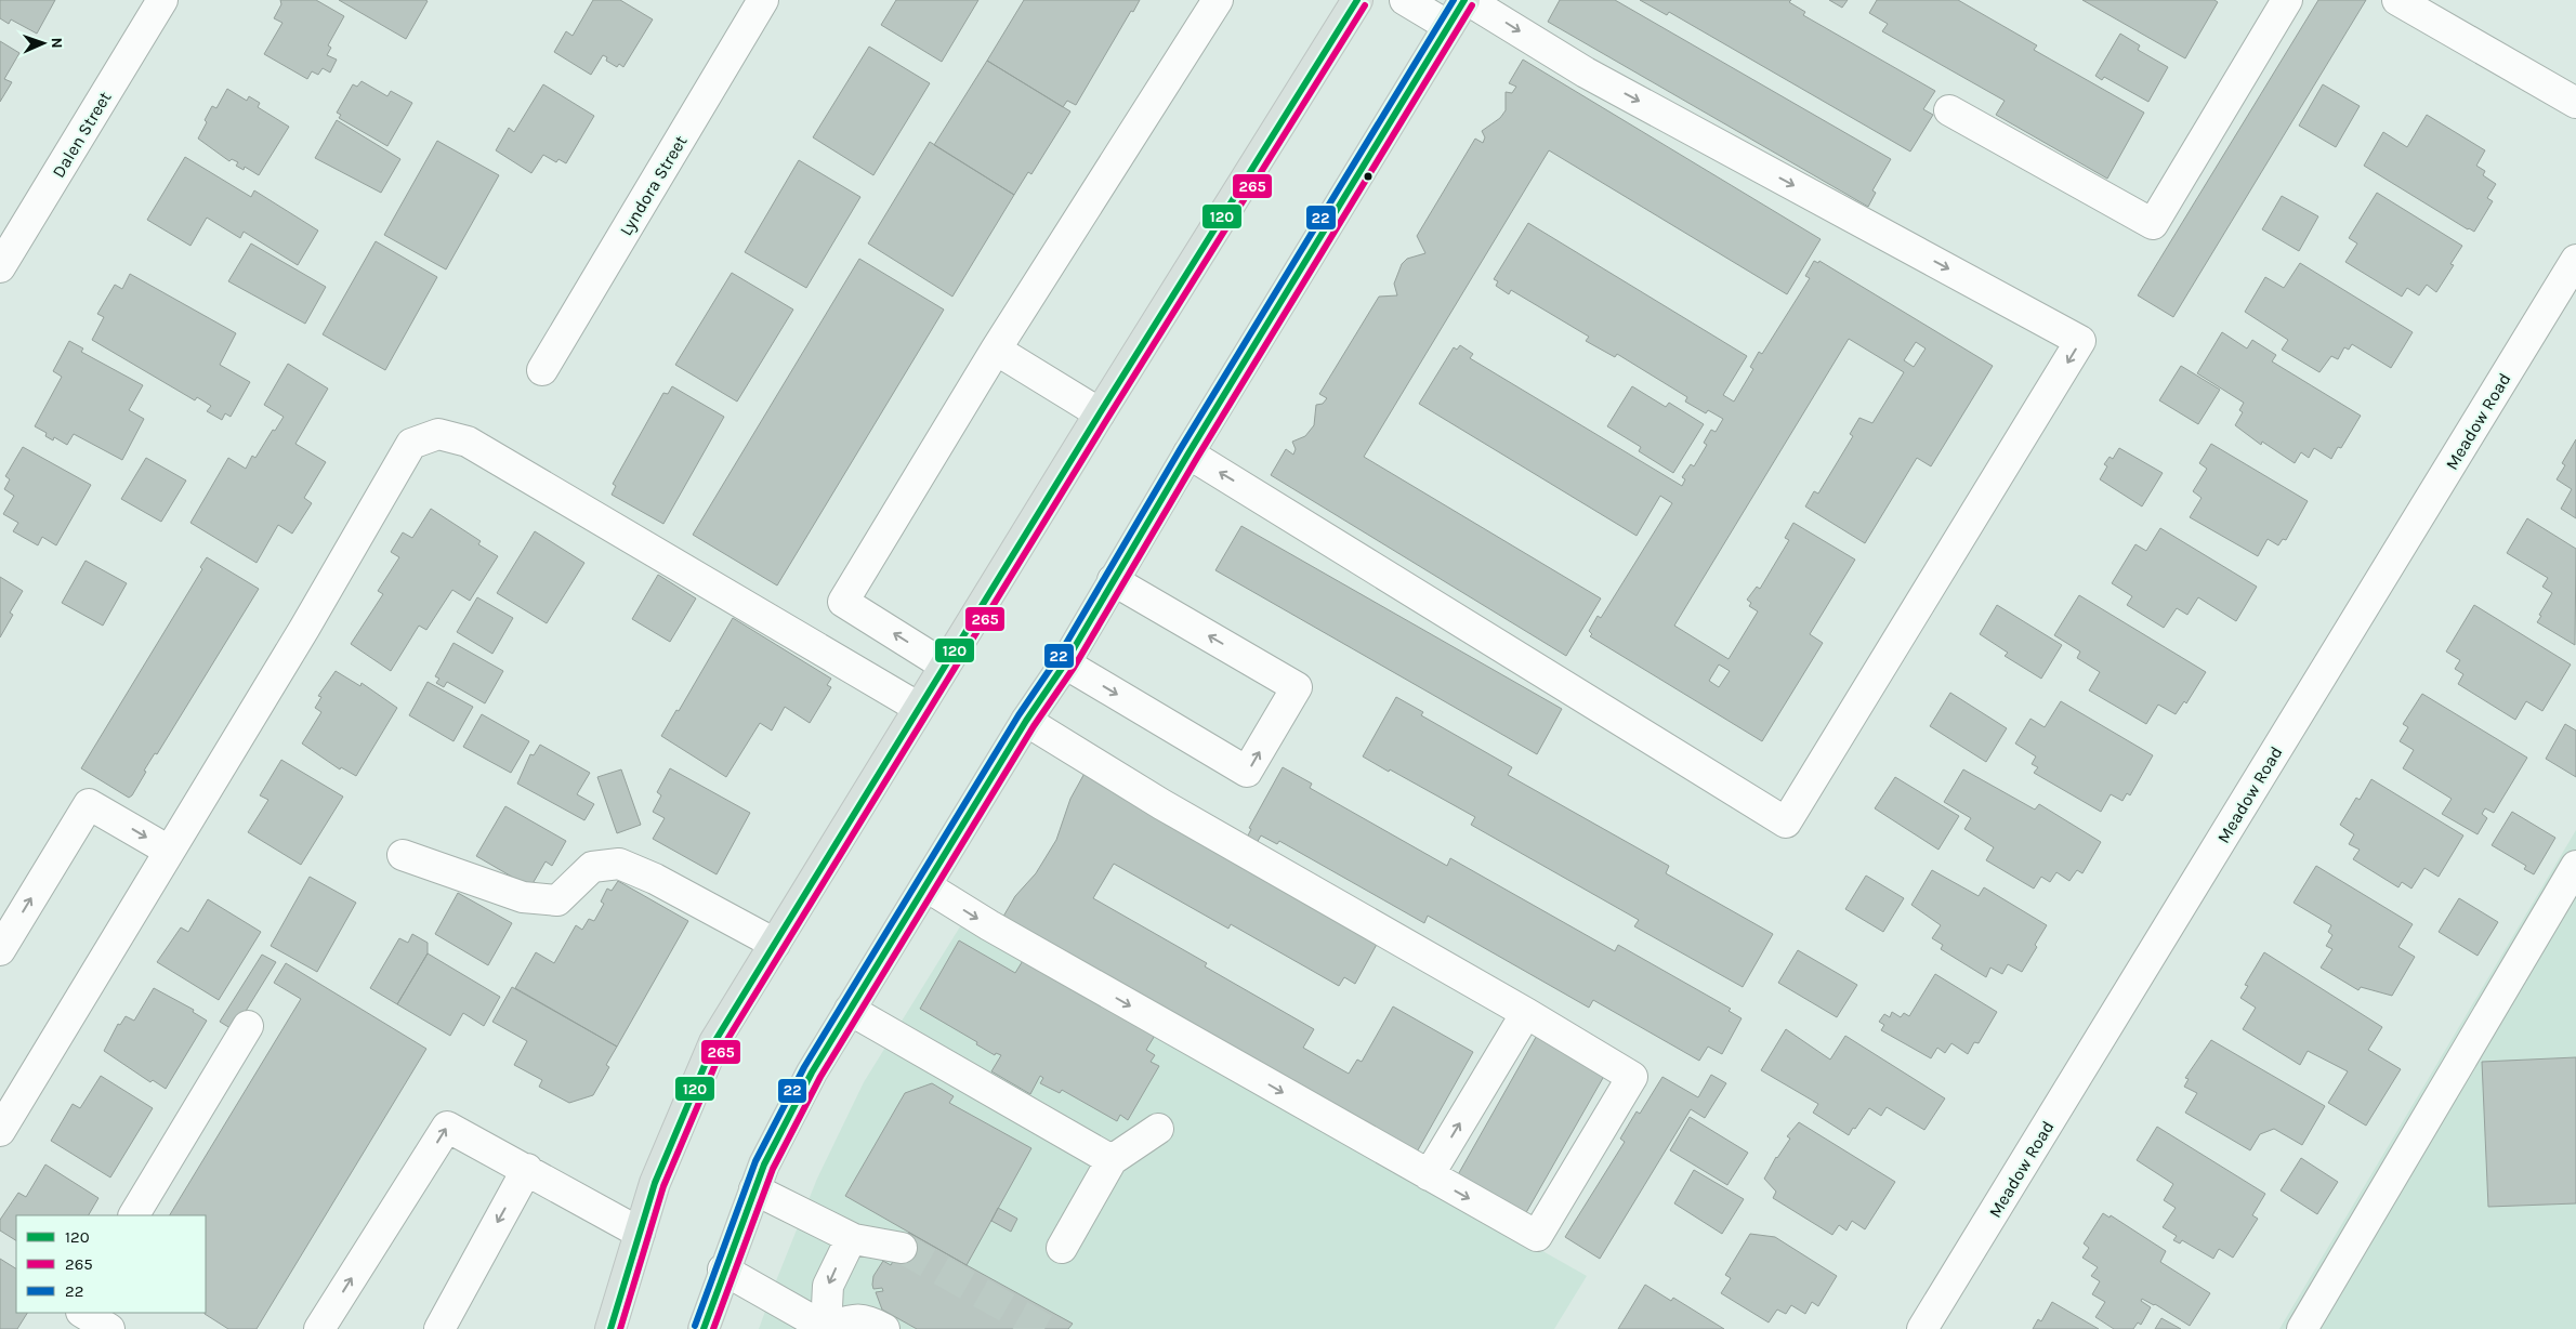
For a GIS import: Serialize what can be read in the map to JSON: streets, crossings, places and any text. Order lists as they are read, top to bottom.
{
  "streets": {
    "street": ["Dalen Street", "Lyndora Street", "Meadow Road"]
  },
  "lines": ["transit line 120", "transit line 22", "transit line 265"],
  "legend": ["120", "265", "22"],
  "north": "right"
}
